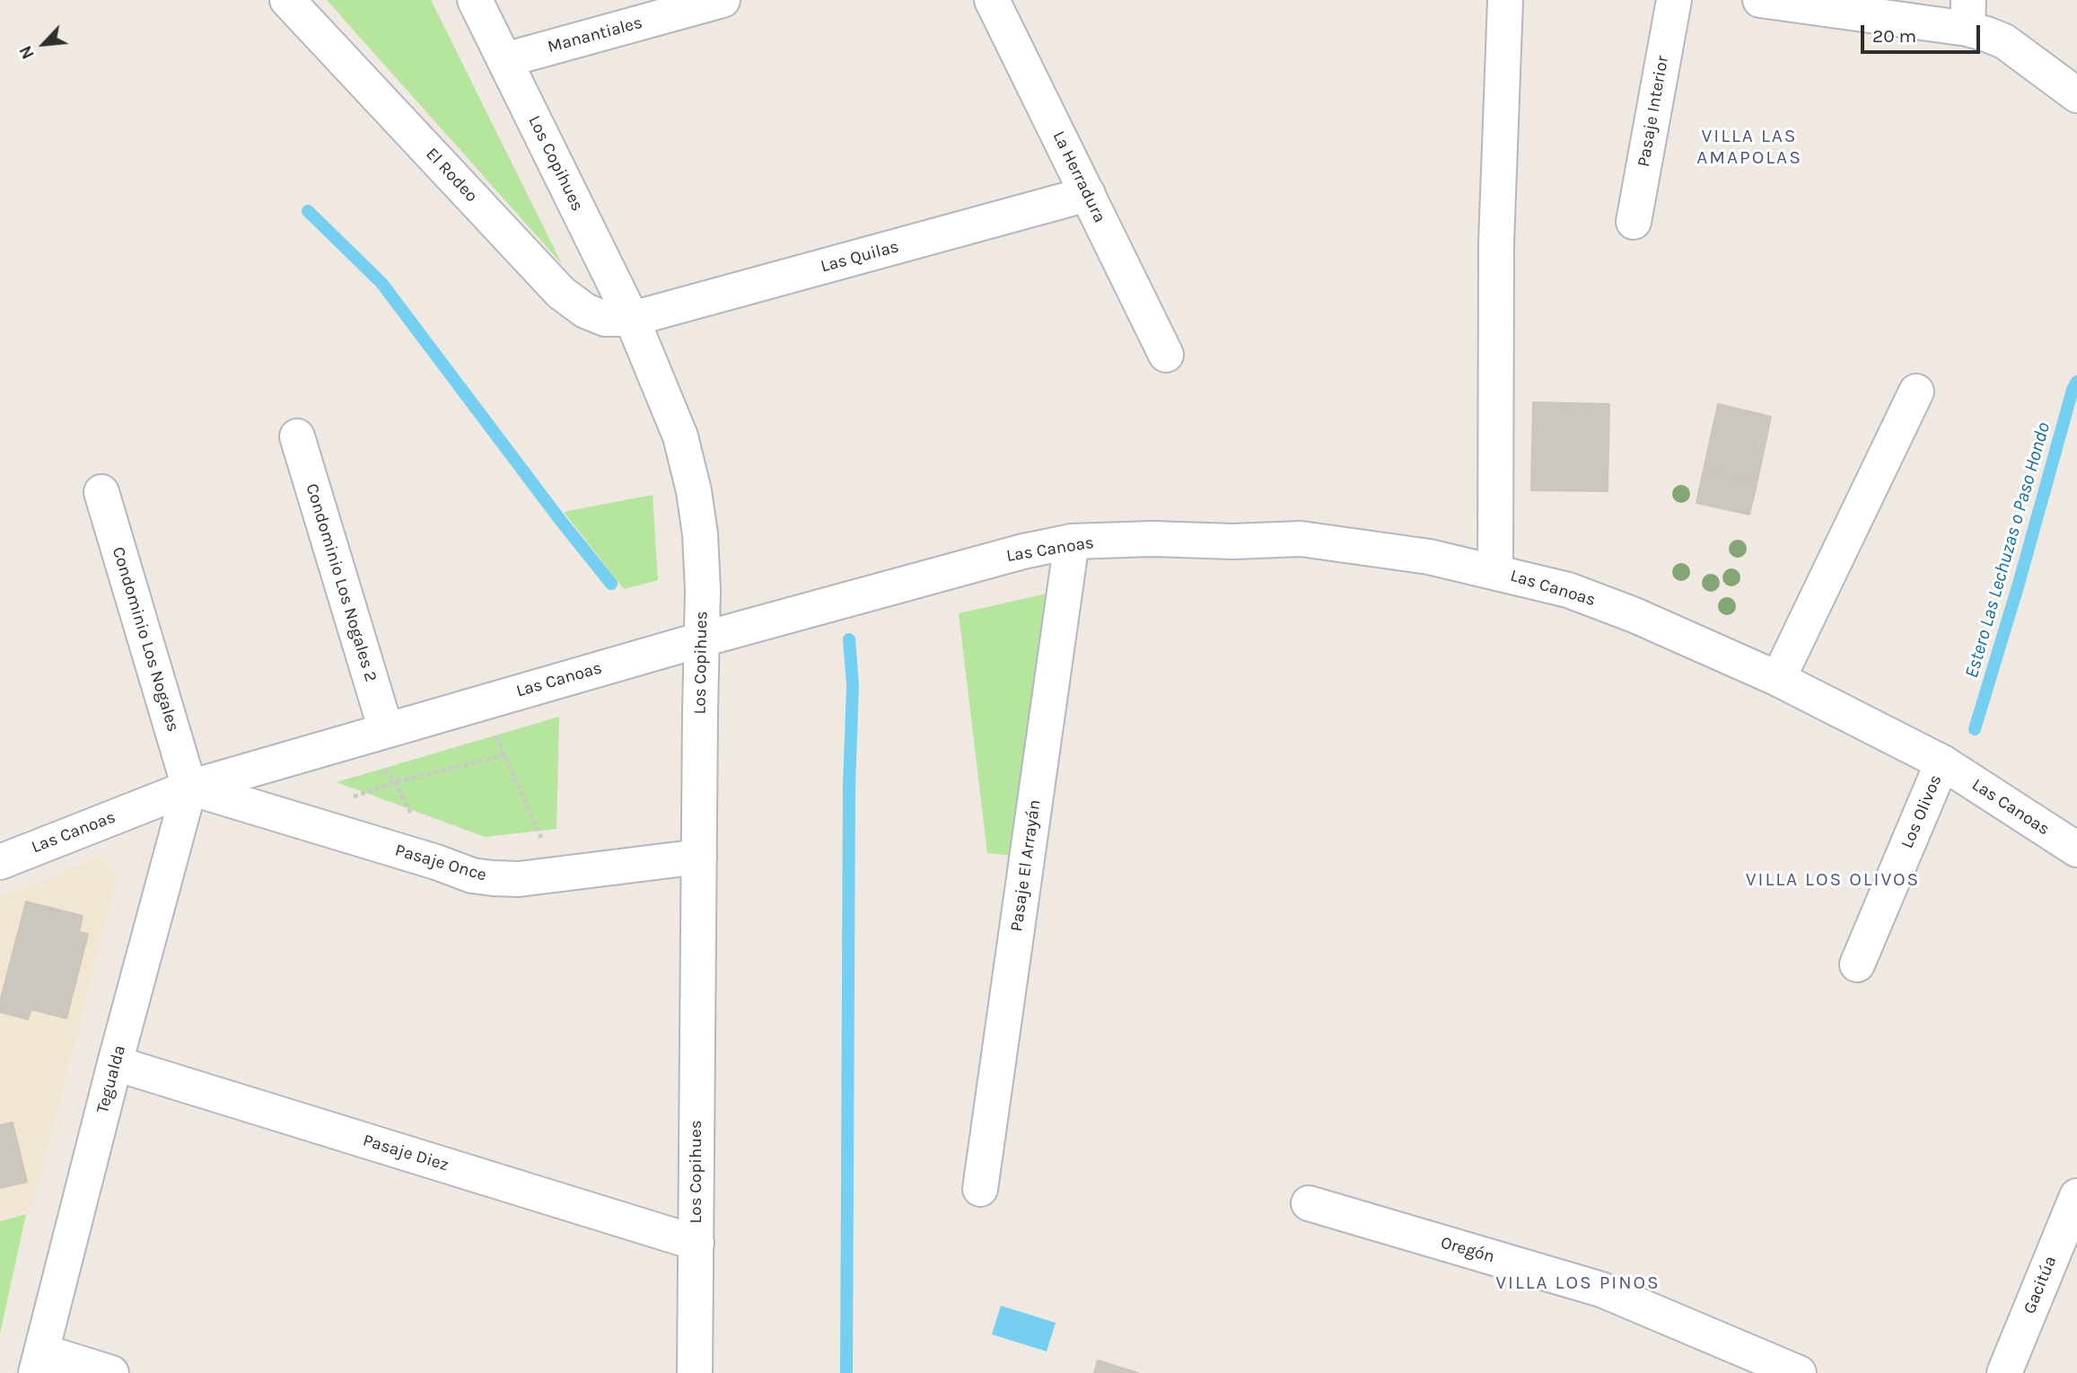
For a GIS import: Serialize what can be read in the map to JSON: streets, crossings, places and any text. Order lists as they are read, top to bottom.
{
  "streets": {
    "street": [
      "Manantiales",
      "Pasaje Interior",
      "Los Copihues",
      "El Rodeo",
      "La Herradura",
      "Las Quilas",
      "Las Canoas",
      "Condominio Los Nogales 2",
      "Condominio Los Nogales",
      "Los Olivos",
      "Pasaje Once",
      "Pasaje El Arrayán",
      "Tegualda",
      "Pasaje Diez",
      "Oregón",
      "Gacitúa"
    ]
  },
  "crossings": [
    ["Manantiales", "Los Copihues"],
    ["Los Copihues", "El Rodeo"],
    ["Los Copihues", "Las Quilas"],
    ["Los Copihues", "Las Canoas"],
    ["Los Copihues", "Pasaje Once"],
    ["Los Copihues", "Pasaje Diez"],
    ["El Rodeo", "Las Quilas"],
    ["La Herradura", "Las Quilas"],
    ["Las Canoas", "Condominio Los Nogales 2"],
    ["Las Canoas", "Condominio Los Nogales"],
    ["Las Canoas", "Los Olivos"],
    ["Las Canoas", "Pasaje Once"],
    ["Las Canoas", "Pasaje El Arrayán"],
    ["Las Canoas", "Tegualda"],
    ["Condominio Los Nogales", "Pasaje Once"],
    ["Condominio Los Nogales", "Tegualda"],
    ["Pasaje Once", "Tegualda"],
    ["Tegualda", "Pasaje Diez"]
  ],
  "districts": ["VILLA LAS AMAPOLAS", "VILLA LOS OLIVOS", "VILLA LOS PINOS"],
  "water": ["Estero Las Lechuzas o Paso Hondo"],
  "scale_bar": "20 m",
  "north": "bottom left"
}
